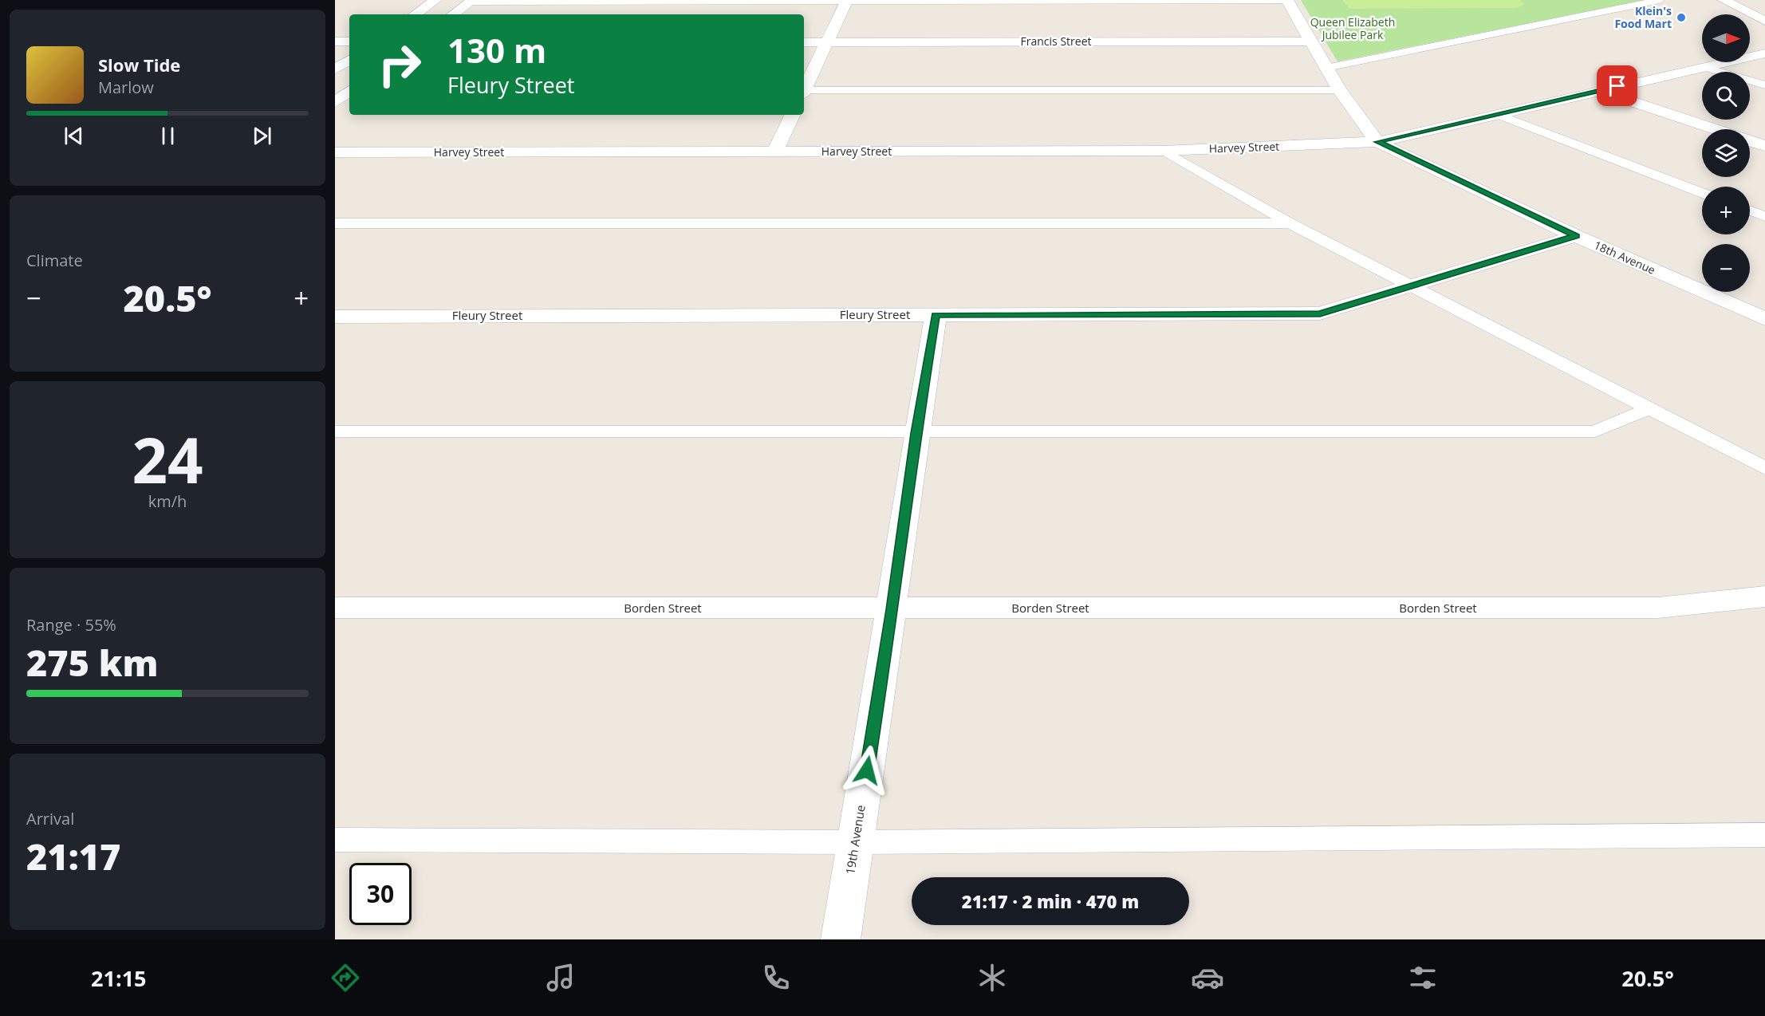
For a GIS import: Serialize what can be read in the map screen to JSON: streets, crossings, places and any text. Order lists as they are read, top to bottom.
{
  "streets": {
    "street": [
      "Francis Street",
      "Harvey Street",
      "18th Avenue",
      "Fleury Street",
      "Borden Street",
      "19th Avenue"
    ]
  },
  "crossings": [
    ["Francis Street", "18th Avenue"],
    ["Harvey Street", "18th Avenue"],
    ["18th Avenue", "Fleury Street"],
    ["Fleury Street", "19th Avenue"],
    ["Borden Street", "19th Avenue"]
  ],
  "parks": ["Queen Elizabeth Jubilee Park"],
  "places": ["Klein's Food Mart"],
  "north": "right",
  "page": {
    "map_buttons": ["+", "−"],
    "turn": ["130 m", "Fleury Street"],
    "song": ["Slow Tide", "Marlow"],
    "tile": [
      "Climate",
      ["24", "km/h"],
      ["Range · 55%", "275 km"],
      ["Arrival", "21:17"]
    ],
    "heat": ["−", "20.5°", "+"],
    "limit": "30",
    "trip": "21:17 · 2 min · 470 m",
    "tabs": ["21:15", "20.5°"]
  }
}
